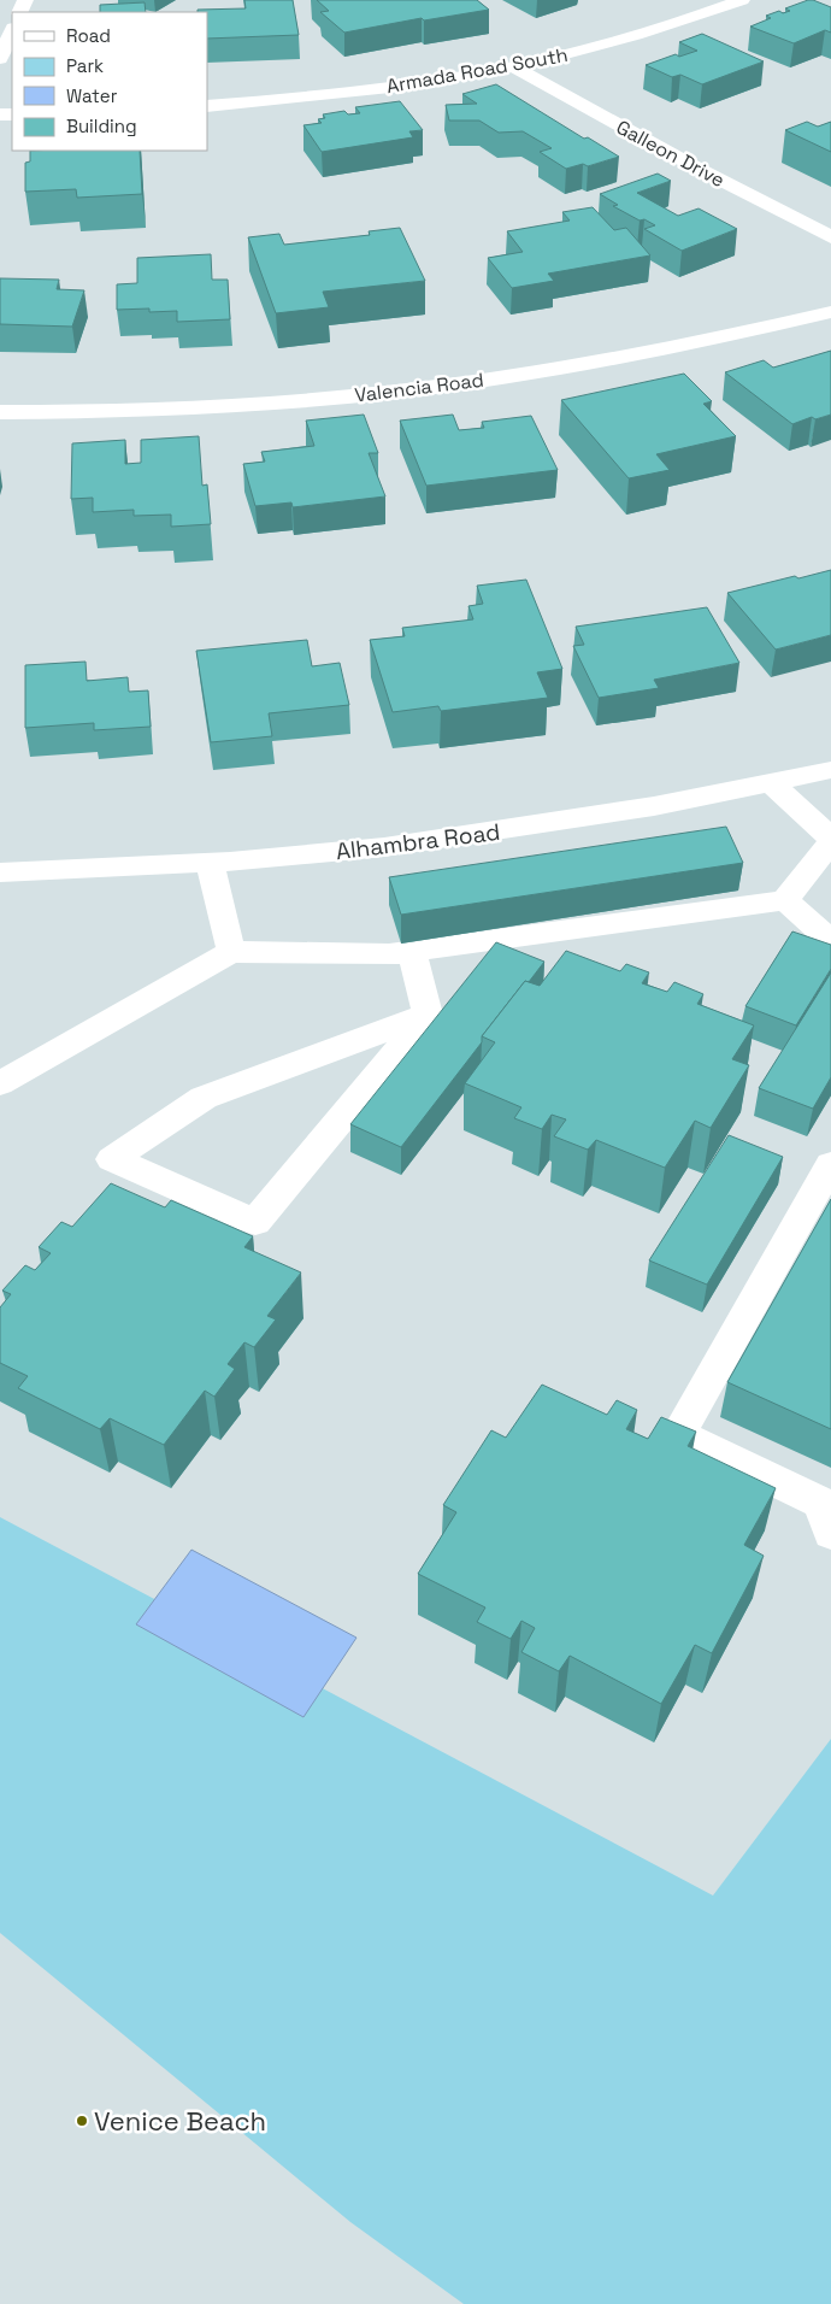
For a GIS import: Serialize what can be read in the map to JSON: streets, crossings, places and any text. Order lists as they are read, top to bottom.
{
  "streets": {
    "street": [
      "Armada Road South",
      "Galleon Drive",
      "Valencia Road",
      "Alhambra Road"
    ]
  },
  "crossings": [
    ["Armada Road South", "Galleon Drive"]
  ],
  "places": ["Venice Beach"],
  "legend": [
    "Road",
    "Park",
    "Water",
    "Building"
  ]
}
